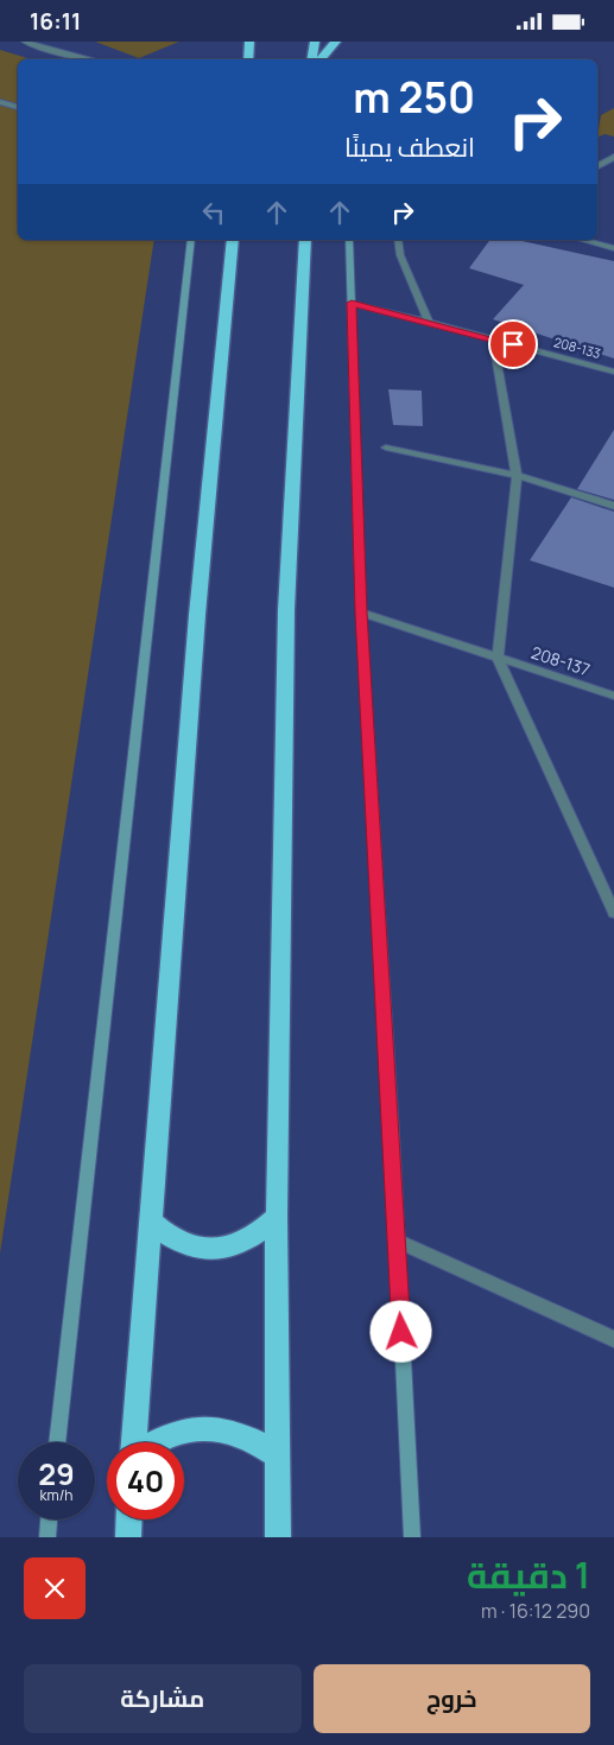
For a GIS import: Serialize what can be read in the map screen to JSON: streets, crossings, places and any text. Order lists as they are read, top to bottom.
{
  "streets": {
    "street": ["208-133", "208-137"]
  },
  "page": {
    "status": "16:11",
    "turn": ["250 m", "انعطف يمينًا"],
    "speed": "29 km/h",
    "limit": "40",
    "heading": ["1 دقيقة", "290 m · 16:12"],
    "buttons": ["خروج", "مشاركة"]
  }
}
